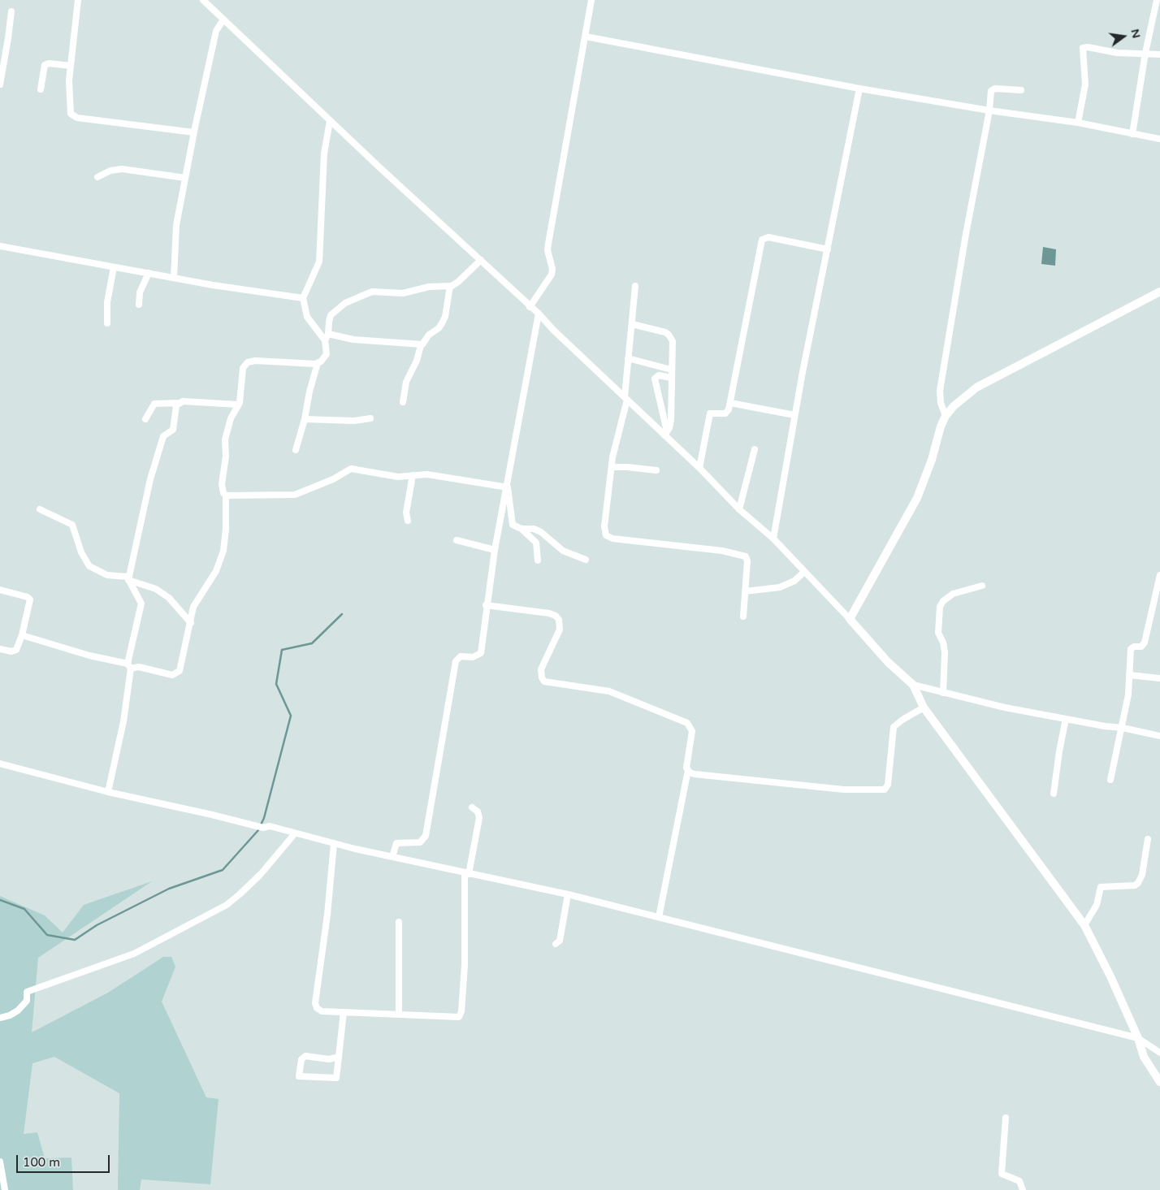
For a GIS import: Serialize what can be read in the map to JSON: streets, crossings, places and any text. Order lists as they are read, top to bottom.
{
  "scale_bar": "100 m",
  "north": "right"
}
